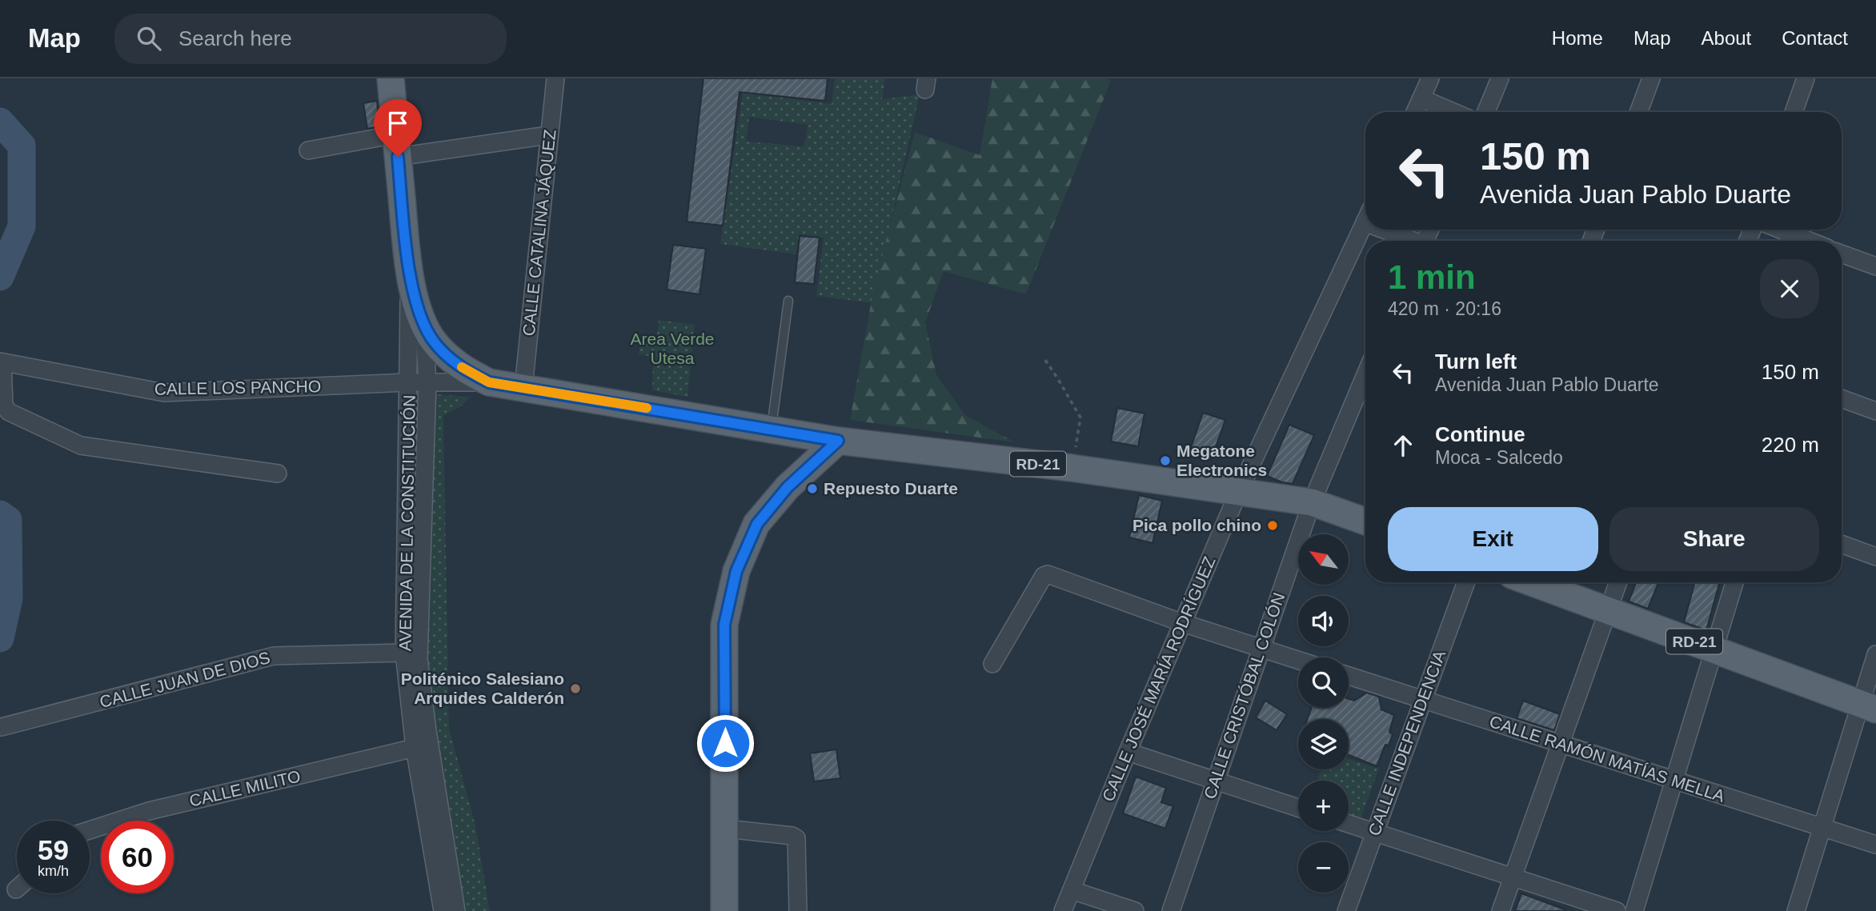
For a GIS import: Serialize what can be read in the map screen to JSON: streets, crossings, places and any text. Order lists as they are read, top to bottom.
{
  "streets": {
    "main road": ["RD-21"],
    "street": [
      "CALLE CATALINA JÁQUEZ",
      "CALLE LOS PANCHO",
      "AVENIDA DE LA CONSTITUCIÓN",
      "CALLE JOSÉ MARÍA RODRÍGUEZ",
      "CALLE JUAN DE DIOS",
      "CALLE CRISTÓBAL COLÓN",
      "CALLE INDEPENDENCIA",
      "CALLE RAMÓN MATÍAS MELLA",
      "CALLE MILITO"
    ]
  },
  "crossings": [
    ["CALLE LOS PANCHO", "AVENIDA DE LA CONSTITUCIÓN"],
    ["RD-21", "CALLE JOSÉ MARÍA RODRÍGUEZ"],
    ["RD-21", "CALLE CRISTÓBAL COLÓN"],
    ["AVENIDA DE LA CONSTITUCIÓN", "CALLE JUAN DE DIOS"],
    ["AVENIDA DE LA CONSTITUCIÓN", "CALLE MILITO"],
    ["CALLE INDEPENDENCIA", "CALLE RAMÓN MATÍAS MELLA"]
  ],
  "parks": ["Area Verde Utesa"],
  "places": [
    "Megatone Electronics",
    "Repuesto Duarte",
    "Pica pollo chino",
    "Politénico Salesiano Arquides Calderón"
  ],
  "north": "top left",
  "page": {
    "header": "Map",
    "search": "Search here",
    "nav": [
      "Home",
      "Map",
      "About",
      "Contact"
    ],
    "turn": ["150 m", "Avenida Juan Pablo Duarte"],
    "heading": ["1 min", "420 m · 20:16"],
    "list": [
      {
        "name": "Turn left",
        "note": "Avenida Juan Pablo Duarte",
        "value": "150 m"
      },
      {
        "name": "Continue",
        "note": "Moca - Salcedo",
        "value": "220 m"
      }
    ],
    "buttons": ["Exit", "Share"],
    "map_buttons": ["+", "−"],
    "speed": "59 km/h",
    "limit": "60"
  }
}
